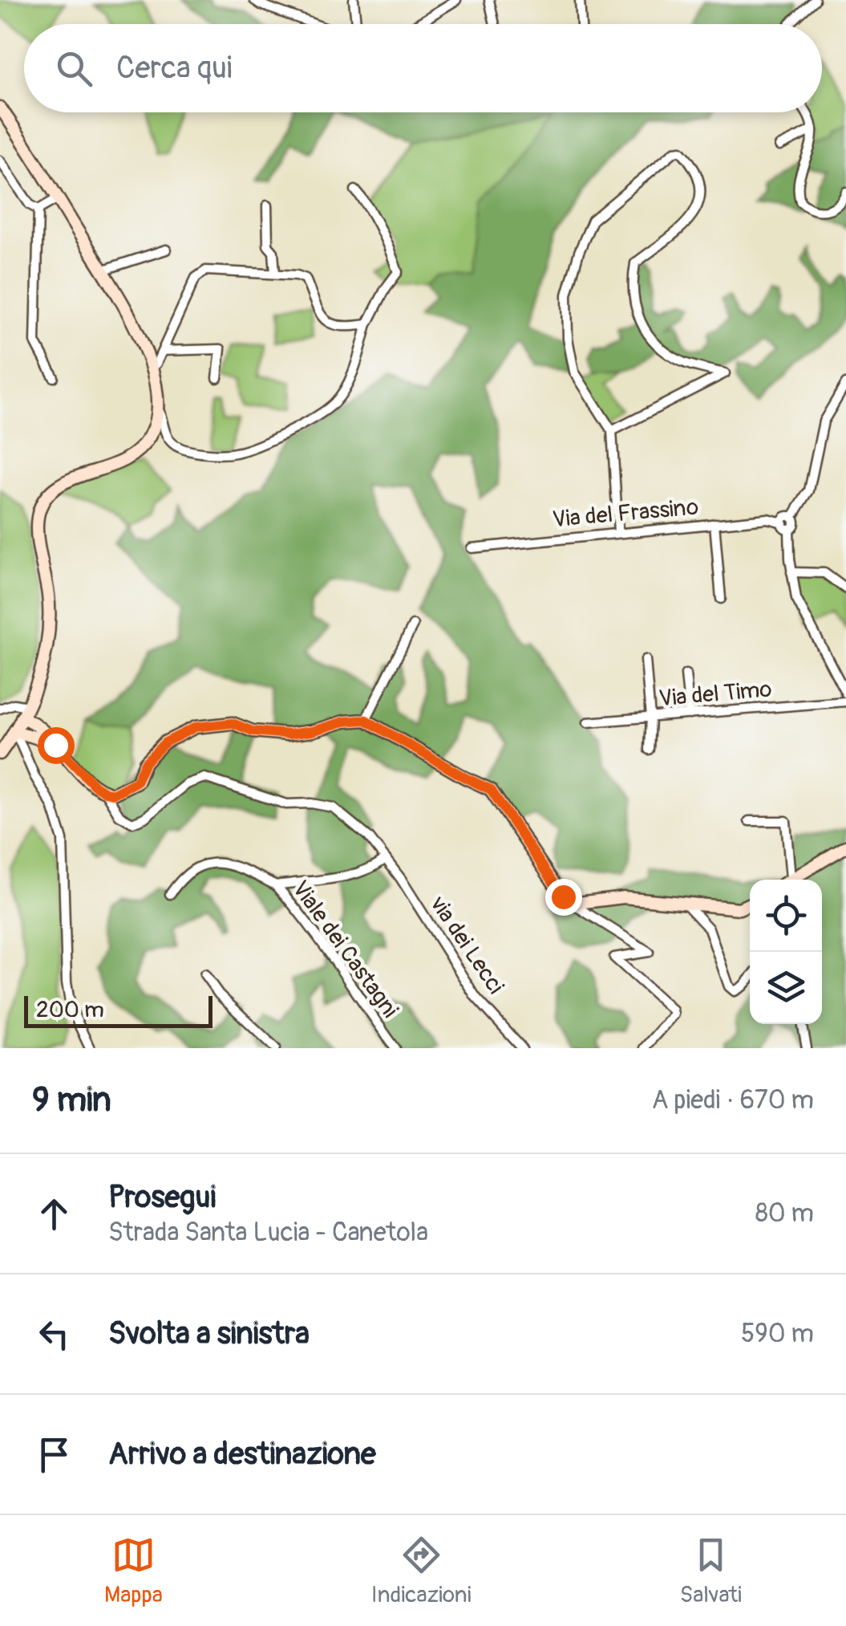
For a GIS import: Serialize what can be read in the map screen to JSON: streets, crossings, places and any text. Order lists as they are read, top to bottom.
{
  "streets": {
    "street": [
      "Via del Frassino",
      "Via del Timo",
      "via dei Lecci",
      "Viale dei Castagni"
    ]
  },
  "crossings": [
    ["via dei Lecci", "Viale dei Castagni"]
  ],
  "scale_bar": "200 m",
  "page": {
    "search": "Cerca qui",
    "scale": "200 m",
    "heading": ["9 min", "A piedi · 670 m"],
    "list": [
      ["Prosegui", "Strada Santa Lucia - Canetola", "80 m"],
      ["Svolta a sinistra", "590 m"],
      "Arrivo a destinazione"
    ],
    "nav": ["Mappa", "Indicazioni", "Salvati"]
  }
}
